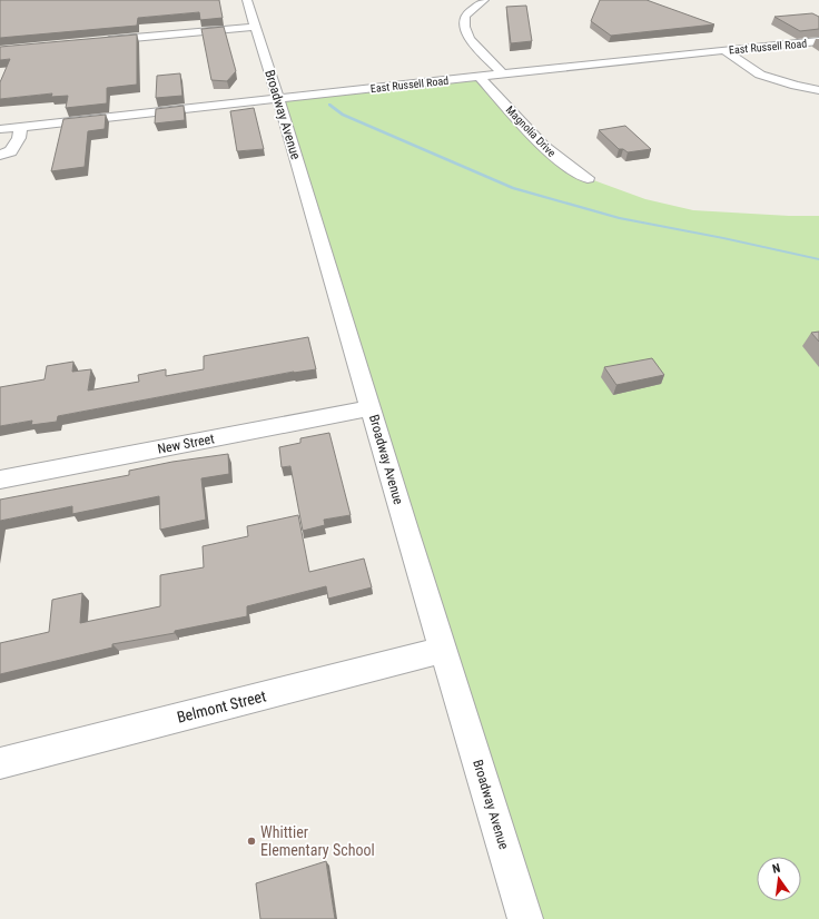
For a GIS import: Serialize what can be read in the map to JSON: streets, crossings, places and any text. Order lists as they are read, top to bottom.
{
  "streets": {
    "street": [
      "East Russell Road",
      "Broadway Avenue",
      "Magnolia Drive",
      "New Street",
      "Belmont Street"
    ]
  },
  "crossings": [
    ["East Russell Road", "Broadway Avenue"],
    ["East Russell Road", "Magnolia Drive"],
    ["Broadway Avenue", "New Street"],
    ["Broadway Avenue", "Belmont Street"]
  ],
  "places": ["Whittier Elementary School"],
  "north": "top"
}
